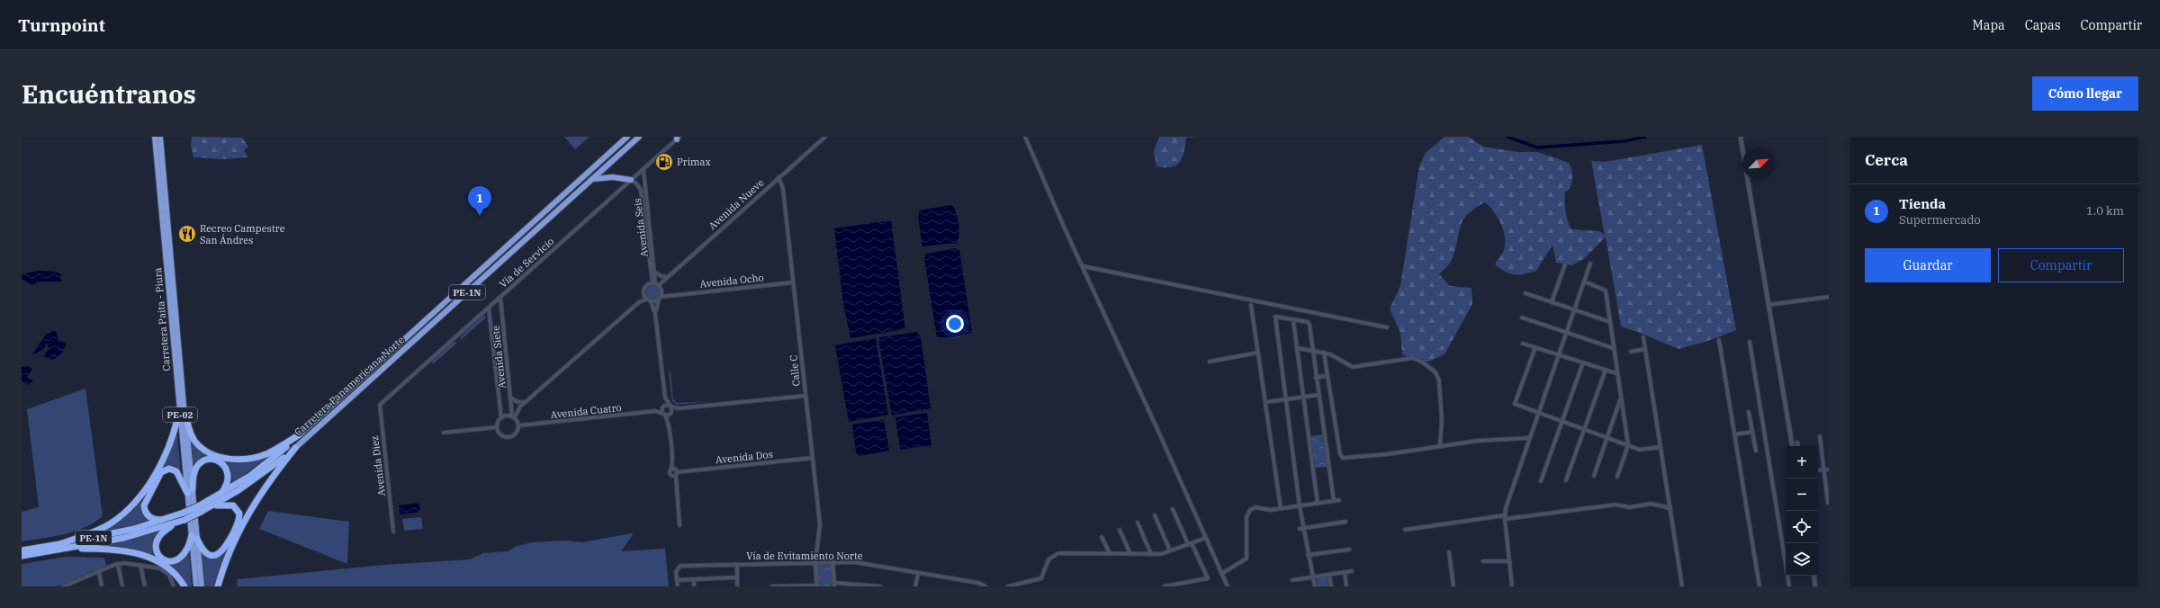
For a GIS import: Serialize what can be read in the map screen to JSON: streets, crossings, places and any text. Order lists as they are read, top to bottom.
{
  "streets": {
    "highway": [
      "PE-1N",
      "Carretera Paita - Piura",
      "Carretera Panamericana Norte",
      "PE-02"
    ],
    "street": [
      "Avenida Nueve",
      "Avenida Seis",
      "Vía de Servicio",
      "Avenida Ocho",
      "Avenida Siete",
      "Calle C",
      "Avenida Cuatro",
      "Avenida Dos",
      "Avenida Diez",
      "Vía de Evitamiento Norte"
    ]
  },
  "crossings": [
    ["Avenida Nueve", "Avenida Seis"],
    ["Avenida Nueve", "Avenida Ocho"],
    ["Avenida Nueve", "Calle C"],
    ["Avenida Seis", "Vía de Servicio"],
    ["Avenida Seis", "Avenida Ocho"],
    ["Vía de Servicio", "Avenida Siete"],
    ["Vía de Servicio", "Avenida Diez"],
    ["Avenida Ocho", "Calle C"],
    ["Carretera Paita - Piura", "PE-02"],
    ["Avenida Siete", "Avenida Cuatro"],
    ["Calle C", "Avenida Dos"],
    ["Calle C", "Vía de Evitamiento Norte"]
  ],
  "places": {
    "fuel station": ["Primax"],
    "restaurant": ["Recreo Campestre San Ándres"]
  },
  "north": "top right",
  "page": {
    "header": "Turnpoint",
    "nav": ["Mapa", "Capas", "Compartir"],
    "buttons": [
      "Cómo llegar",
      ["Guardar", "Compartir"]
    ],
    "title": "Encuéntranos",
    "heading": "Cerca",
    "list": [
      {
        "mark": "1",
        "name": "Tienda",
        "note": "Supermercado",
        "value": "1.0 km"
      }
    ],
    "pins": "1",
    "map_buttons": ["+", "−"]
  }
}
